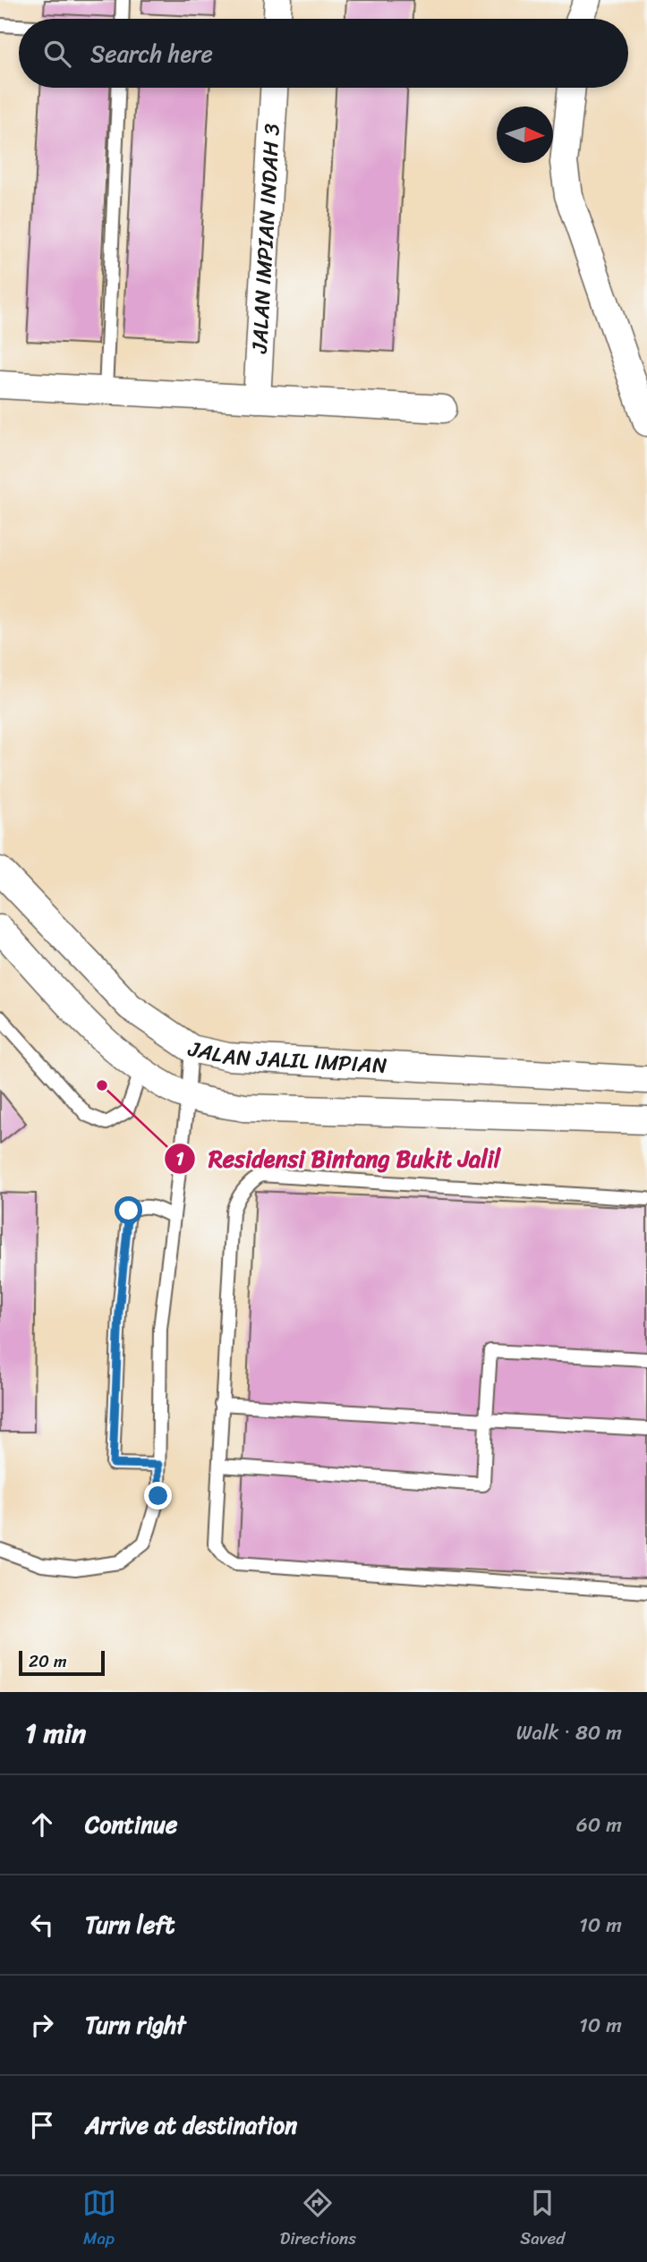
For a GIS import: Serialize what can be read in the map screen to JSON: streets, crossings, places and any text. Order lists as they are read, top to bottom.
{
  "streets": {
    "street": ["JALAN IMPIAN INDAH 3", "JALAN JALIL IMPIAN"]
  },
  "places": ["Residensi Bintang Bukit Jalil"],
  "scale_bar": "20 m",
  "north": "right",
  "page": {
    "search": "Search here",
    "scale": "20 m",
    "heading": ["1 min", "Walk · 80 m"],
    "list": [
      ["Continue", "60 m"],
      ["Turn left", "10 m"],
      ["Turn right", "10 m"],
      "Arrive at destination"
    ],
    "nav": ["Map", "Directions", "Saved"]
  }
}
